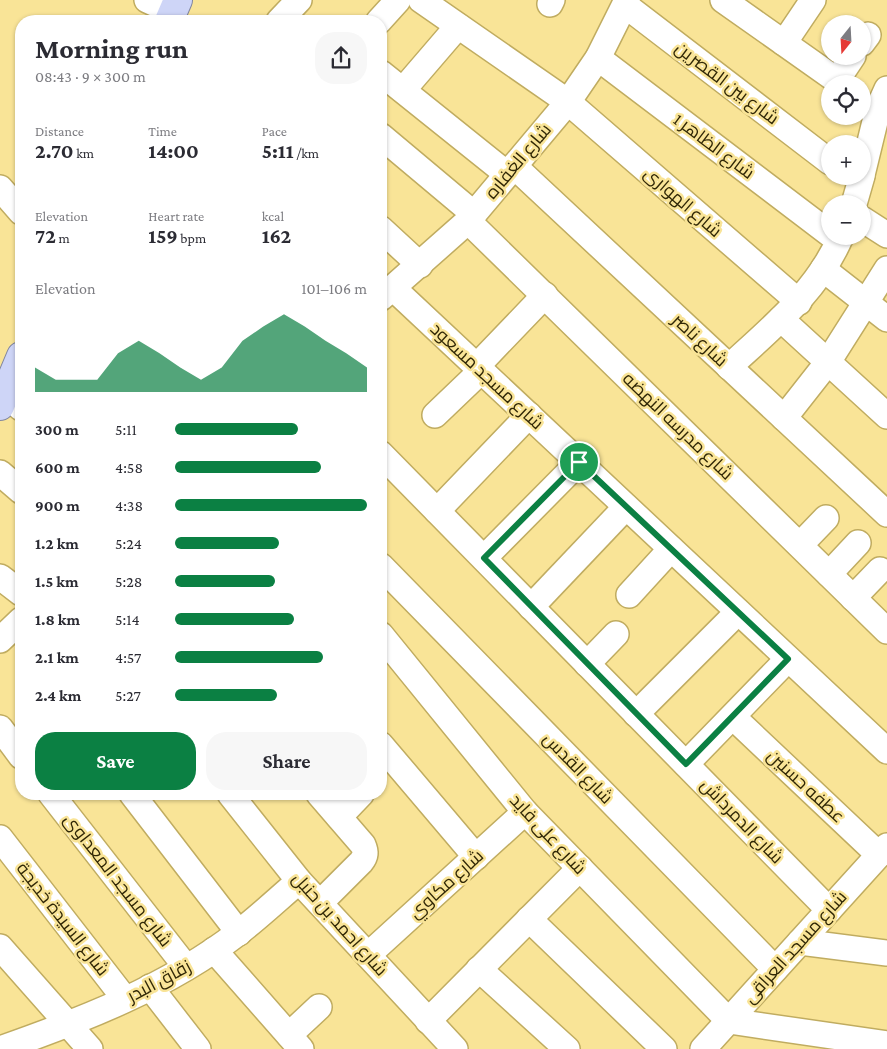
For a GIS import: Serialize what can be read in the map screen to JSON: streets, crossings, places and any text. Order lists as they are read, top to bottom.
{
  "streets": {
    "street": [
      "شارع بين القصرين",
      "شارع الظاهر 1",
      "شارع الغفاره",
      "شارع الهوارى",
      "شارع ناصر",
      "شارع مسجد مسعود",
      "شارع مدرسه النهضه",
      "شارع القدس",
      "عطفه حسنين",
      "شارع الدمرداش",
      "شارع على فايد",
      "شارع مسجد المعداوى",
      "شارع مكاوي",
      "شارع السيدة خديجة",
      "شارع احمد بن حنبل",
      "شارع مسجد العراقى",
      "زقاق البدر"
    ]
  },
  "crossings": [
    ["شارع بين القصرين", "شارع الغفاره"],
    ["شارع الظاهر 1", "شارع الغفاره"],
    ["شارع الغفاره", "شارع الهوارى"],
    ["شارع الغفاره", "شارع ناصر"],
    ["شارع الغفاره", "شارع مسجد مسعود"],
    ["شارع الغفاره", "شارع مدرسه النهضه"],
    ["شارع القدس", "شارع مسجد العراقى"],
    ["عطفه حسنين", "شارع مسجد العراقى"],
    ["شارع الدمرداش", "شارع مسجد العراقى"],
    ["شارع على فايد", "شارع مكاوي"],
    ["شارع على فايد", "شارع مسجد العراقى"],
    ["شارع مسجد المعداوى", "زقاق البدر"],
    ["شارع مكاوي", "شارع احمد بن حنبل"],
    ["شارع السيدة خديجة", "زقاق البدر"],
    ["شارع احمد بن حنبل", "زقاق البدر"]
  ],
  "north": "bottom",
  "page": {
    "map_buttons": ["+", "−"],
    "heading": ["Morning run", "08:43 · 9 × 300 m"],
    "stats": [
      ["Distance", "2.70 km"],
      ["Time", "14:00"],
      ["Pace", "5:11 /km"],
      ["Elevation", "72 m"],
      ["Heart rate", "159 bpm"],
      ["kcal", "162"]
    ],
    "chart": ["Elevation", "101–106 m"],
    "list": [
      {
        "name": "300 m",
        "note": "5:11"
      },
      {
        "name": "600 m",
        "note": "4:58"
      },
      {
        "name": "900 m",
        "note": "4:38"
      },
      {
        "name": "1.2 km",
        "note": "5:24"
      },
      {
        "name": "1.5 km",
        "note": "5:28"
      },
      {
        "name": "1.8 km",
        "note": "5:14"
      },
      {
        "name": "2.1 km",
        "note": "4:57"
      },
      {
        "name": "2.4 km",
        "note": "5:27"
      }
    ],
    "buttons": ["Save", "Share"]
  }
}
